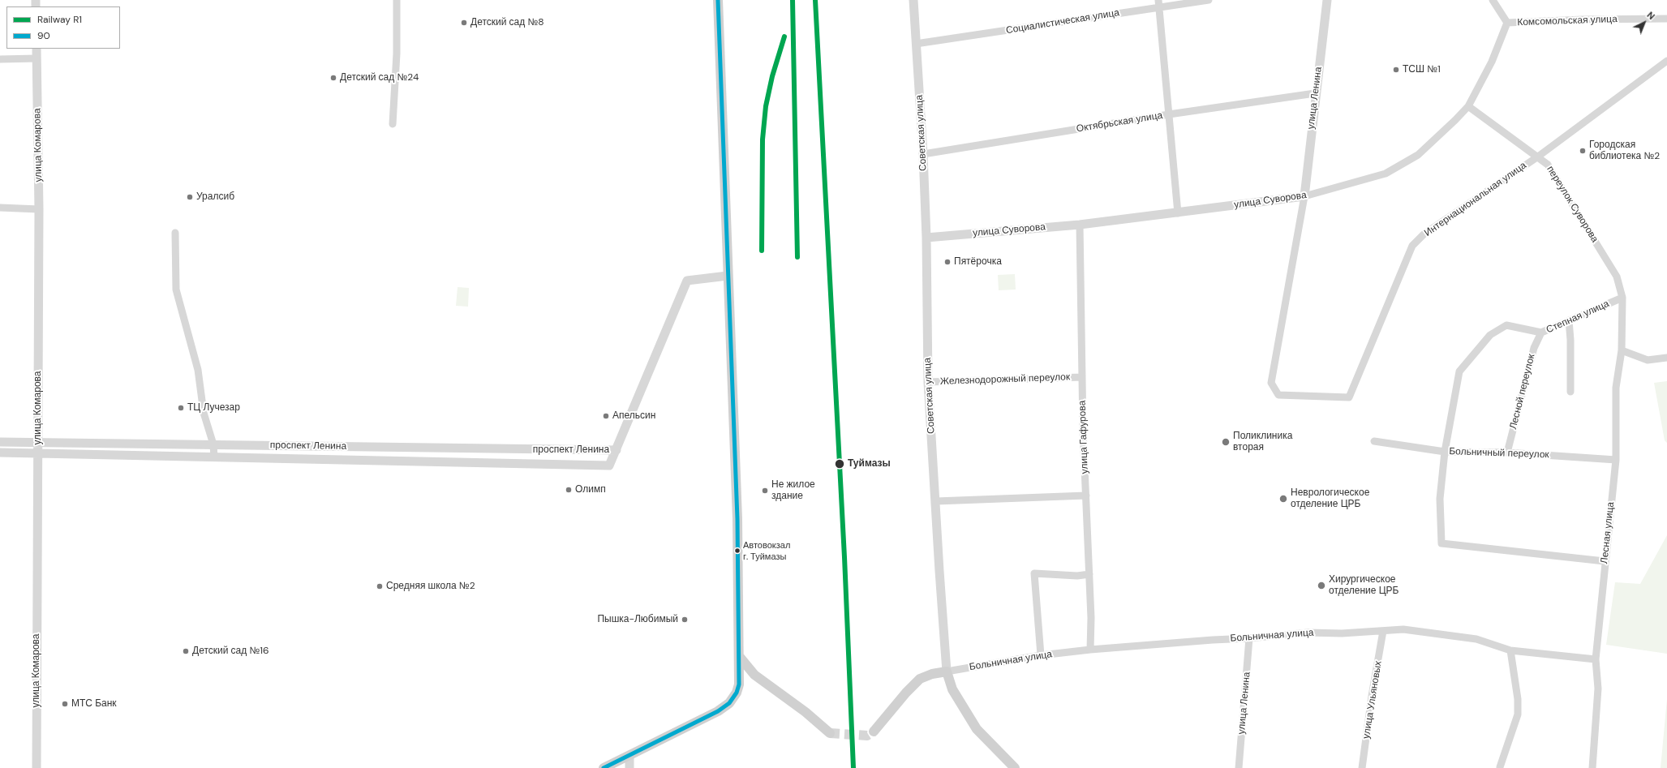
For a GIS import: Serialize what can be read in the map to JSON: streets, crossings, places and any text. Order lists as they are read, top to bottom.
{
  "streets": {
    "main road": ["Советская улица"],
    "street": [
      "Комсомольская улица",
      "Социалистическая улица",
      "улица Ленина",
      "Октябрьская улица",
      "улица Комарова",
      "Интернациональная улица",
      "улица Суворова",
      "переулок Суворова",
      "Степная улица",
      "Железнодорожный переулок",
      "Лесной переулок",
      "улица Гафурова",
      "проспект Ленина",
      "Больничный переулок",
      "Лесная улица",
      "Больничная улица",
      "улица Ульяновых"
    ]
  },
  "crossings": [
    ["Комсомольская улица", "улица Суворова"],
    ["Социалистическая улица", "Советская улица"],
    ["улица Ленина", "Октябрьская улица"],
    ["улица Ленина", "Интернациональная улица"],
    ["улица Ленина", "улица Суворова"],
    ["улица Ленина", "Больничная улица"],
    ["Октябрьская улица", "Советская улица"],
    ["Советская улица", "улица Суворова"],
    ["Советская улица", "Железнодорожный переулок"],
    ["Советская улица", "Больничная улица"],
    ["улица Комарова", "проспект Ленина"],
    ["Интернациональная улица", "улица Суворова"],
    ["Интернациональная улица", "переулок Суворова"],
    ["улица Суворова", "переулок Суворова"],
    ["улица Суворова", "улица Гафурова"],
    ["переулок Суворова", "Степная улица"],
    ["переулок Суворова", "Лесная улица"],
    ["Степная улица", "Лесной переулок"],
    ["Степная улица", "Больничный переулок"],
    ["Степная улица", "Лесная улица"],
    ["Железнодорожный переулок", "улица Гафурова"],
    ["Лесной переулок", "Больничный переулок"],
    ["улица Гафурова", "Больничная улица"],
    ["Больничный переулок", "Лесная улица"],
    ["Лесная улица", "Больничная улица"],
    ["Больничная улица", "улица Ульяновых"]
  ],
  "places": [
    "Детский сад №8",
    "ТСШ №1",
    "Детский сад №24",
    "Городская библиотека №2",
    "Уралсиб",
    "Пятёрочка",
    "ТЦ Лучезар",
    "Апельсин",
    "Поликлиника вторая",
    "Туймазы",
    "Олимп",
    "Не жилое здание",
    "Неврологическое отделение ЦРБ",
    "Автовокзал г. Туймазы",
    "Хирургическое отделение ЦРБ",
    "Средняя школа №2",
    "Пышка-Любимый",
    "Детский сад №16",
    "МТС Банк"
  ],
  "lines": ["rail line R1", "transit line 90"],
  "legend": ["Railway R1", "90"],
  "north": "top right"
}
